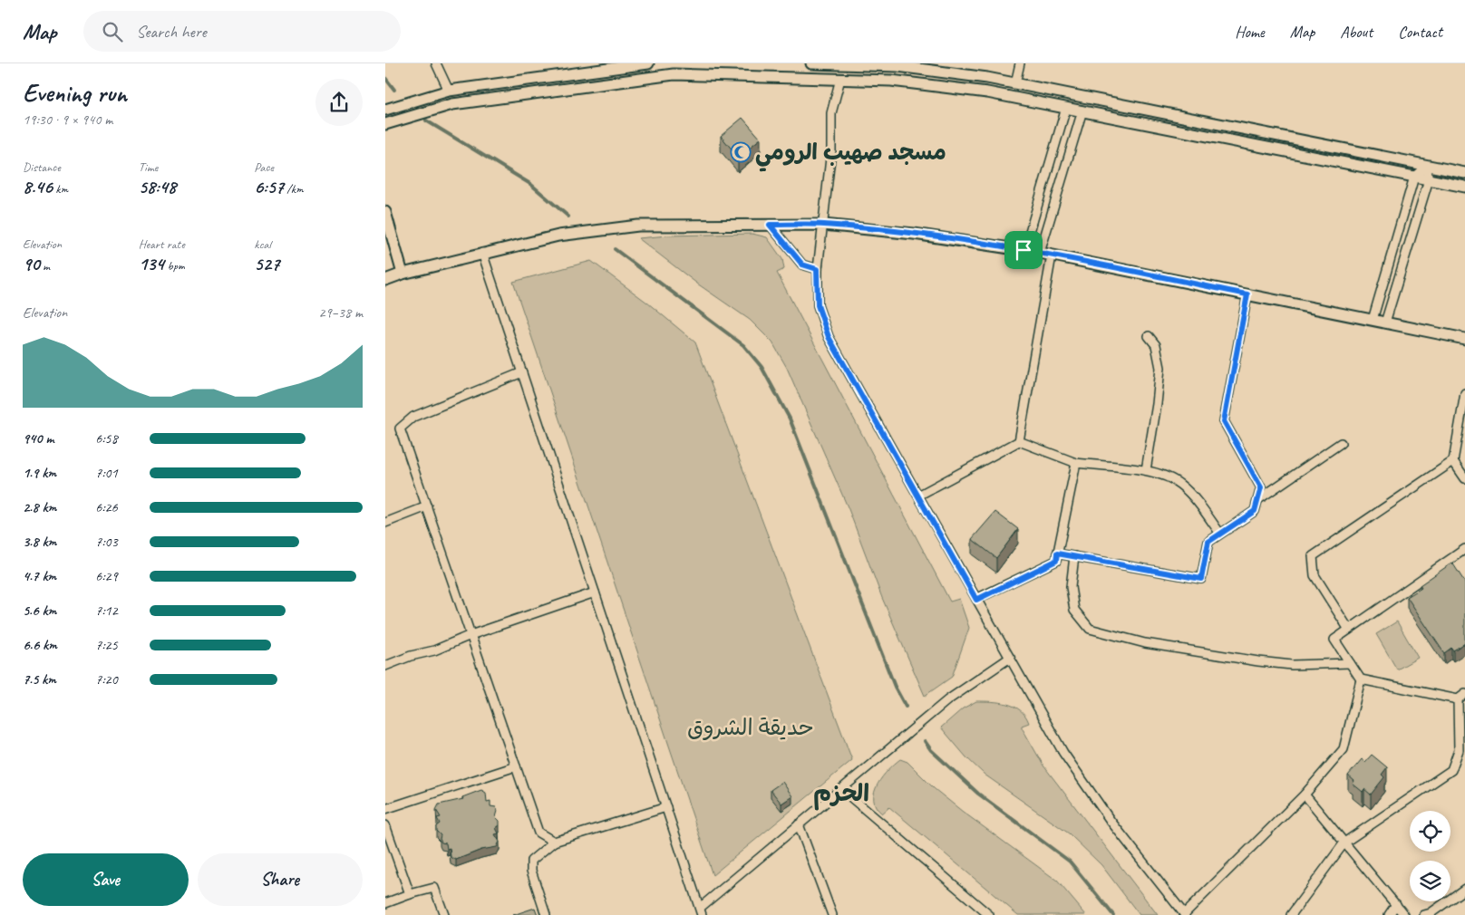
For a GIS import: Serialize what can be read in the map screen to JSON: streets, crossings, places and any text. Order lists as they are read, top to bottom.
{
  "districts": ["الحزم"],
  "parks": ["حديقة الشروق"],
  "places": {
    "mosque": ["مسجد صهيب الرومي"]
  },
  "page": {
    "header": "Map",
    "search": "Search here",
    "nav": [
      "Home",
      "Map",
      "About",
      "Contact"
    ],
    "heading": ["Evening run", "19:30 · 9 × 940 m"],
    "stats": [
      ["Distance", "8.46 km"],
      ["Time", "58:48"],
      ["Pace", "6:57 /km"],
      ["Elevation", "90 m"],
      ["Heart rate", "134 bpm"],
      ["kcal", "527"]
    ],
    "chart": ["Elevation", "29–38 m"],
    "list": [
      {
        "name": "940 m",
        "note": "6:58"
      },
      {
        "name": "1.9 km",
        "note": "7:01"
      },
      {
        "name": "2.8 km",
        "note": "6:26"
      },
      {
        "name": "3.8 km",
        "note": "7:03"
      },
      {
        "name": "4.7 km",
        "note": "6:29"
      },
      {
        "name": "5.6 km",
        "note": "7:12"
      },
      {
        "name": "6.6 km",
        "note": "7:25"
      },
      {
        "name": "7.5 km",
        "note": "7:20"
      }
    ],
    "buttons": ["Save", "Share"]
  }
}
